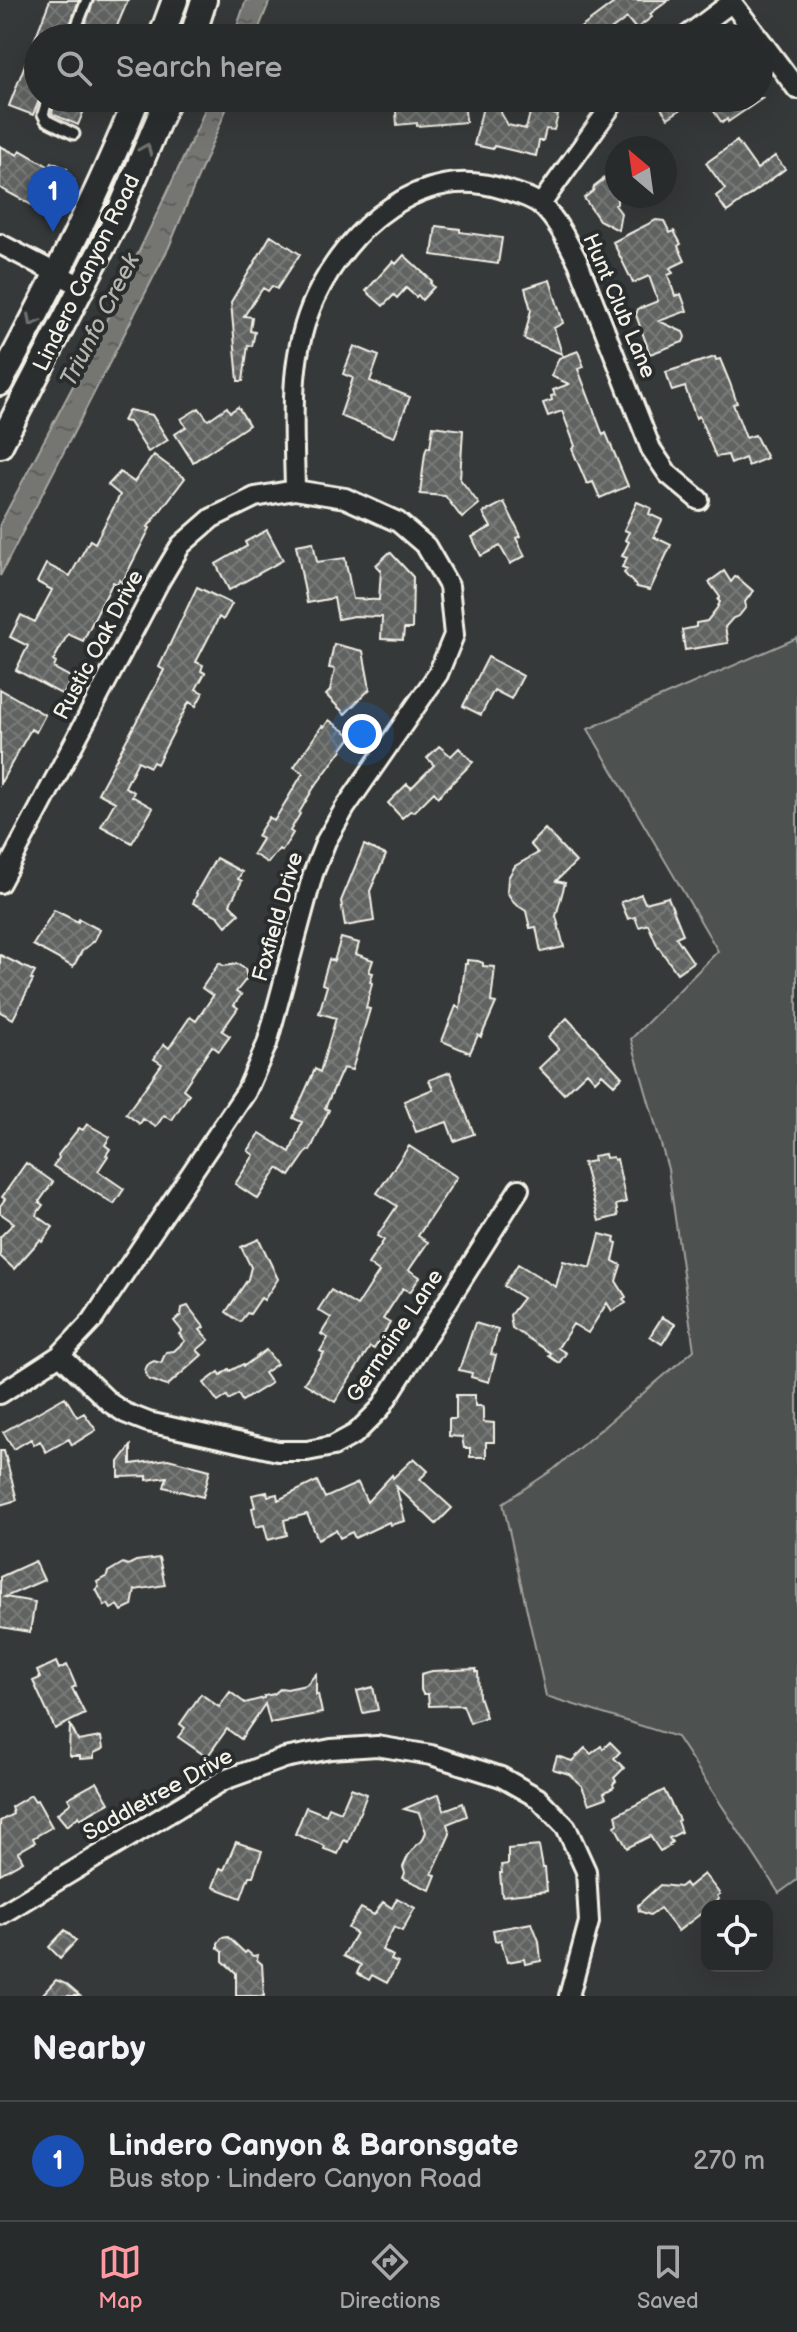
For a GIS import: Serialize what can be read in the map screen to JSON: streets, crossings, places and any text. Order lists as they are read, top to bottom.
{
  "streets": {
    "street": [
      "Lindero Canyon Road",
      "Hunt Club Lane",
      "Rustic Oak Drive",
      "Foxfield Drive",
      "Germaine Lane",
      "Saddletree Drive"
    ]
  },
  "crossings": [
    ["Rustic Oak Drive", "Foxfield Drive"],
    ["Foxfield Drive", "Germaine Lane"]
  ],
  "water": ["Triunfo Creek"],
  "north": "top left",
  "page": {
    "search": "Search here",
    "pins": "1",
    "heading": "Nearby",
    "list": [
      {
        "mark": "1",
        "name": "Lindero Canyon & Baronsgate",
        "note": "Bus stop · Lindero Canyon Road",
        "value": "270 m"
      }
    ],
    "nav": ["Map", "Directions", "Saved"]
  }
}
